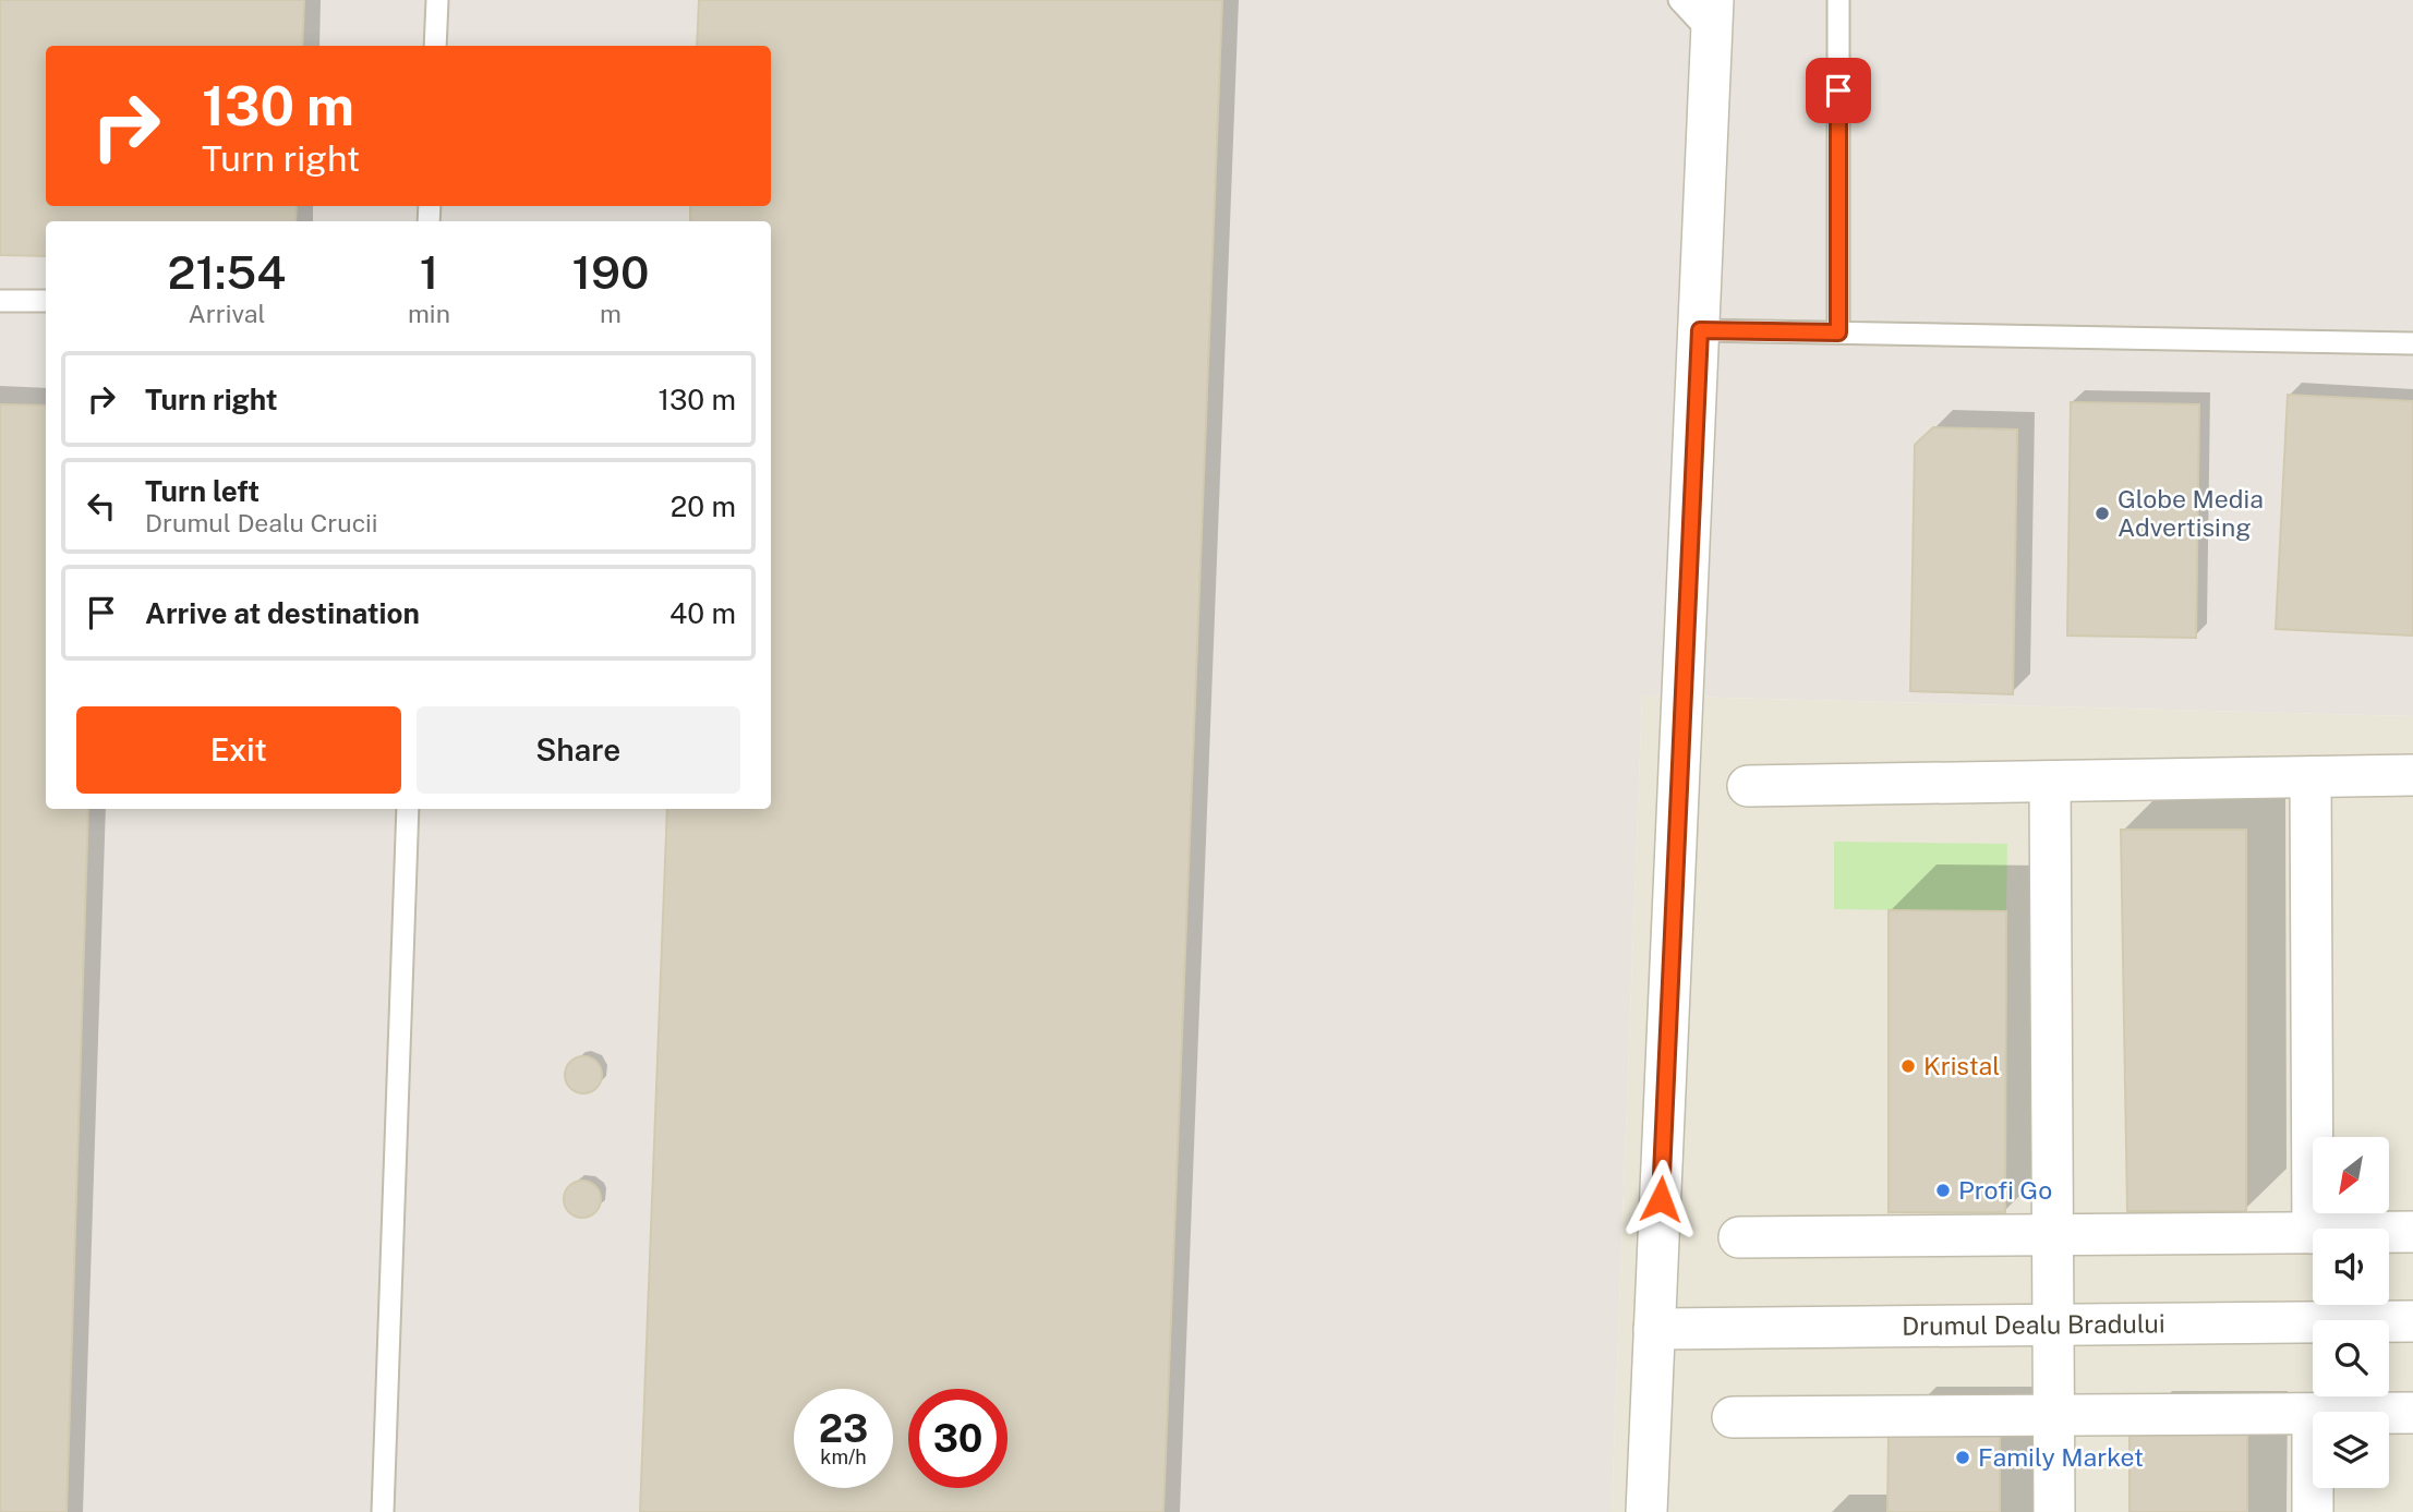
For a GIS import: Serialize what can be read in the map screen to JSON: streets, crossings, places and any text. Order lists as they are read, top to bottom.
{
  "streets": {
    "street": ["Drumul Dealu Bradului"]
  },
  "places": [
    "Globe Media Advertising",
    "Kristal",
    "Profi Go",
    "Family Market"
  ],
  "north": "bottom left",
  "page": {
    "turn": ["130 m", "Turn right"],
    "eta": [
      "21:54",
      "Arrival",
      "1",
      "min",
      "190",
      "m"
    ],
    "list": [
      {
        "name": "Turn right",
        "value": "130 m"
      },
      {
        "name": "Turn left",
        "note": "Drumul Dealu Crucii",
        "value": "20 m"
      },
      {
        "name": "Arrive at destination",
        "value": "40 m"
      }
    ],
    "buttons": ["Exit", "Share"],
    "speed": "23 km/h",
    "limit": "30"
  }
}
